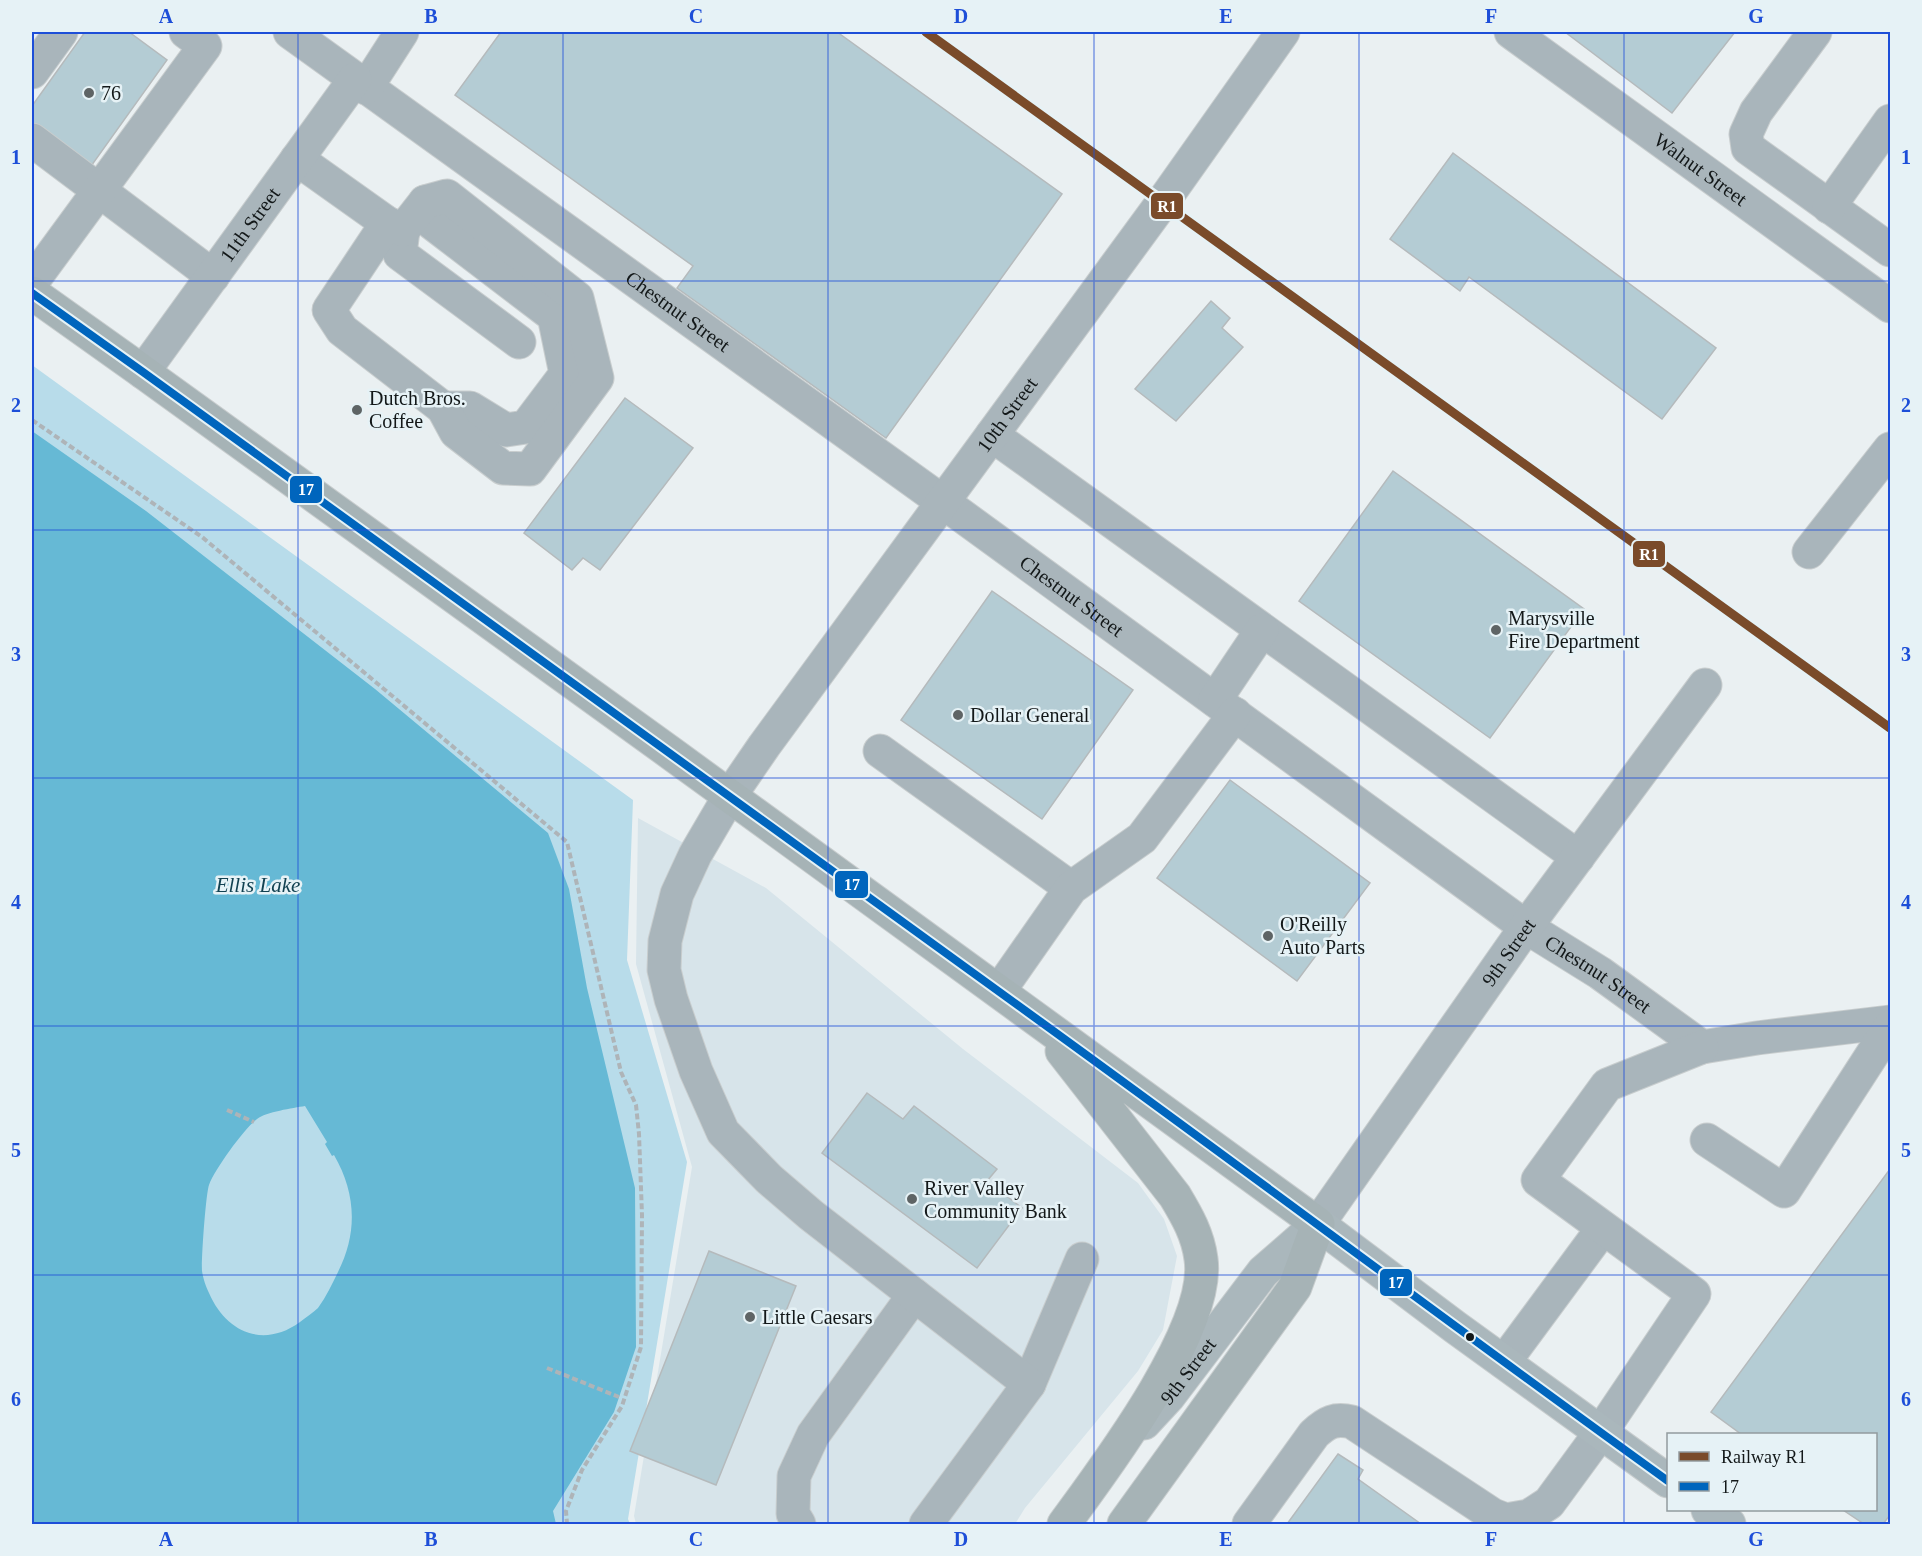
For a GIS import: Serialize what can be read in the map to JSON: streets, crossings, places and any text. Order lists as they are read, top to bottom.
{
  "streets": {
    "highway": ["9th Street"],
    "street": [
      "Walnut Street",
      "11th Street",
      "Chestnut Street",
      "10th Street"
    ]
  },
  "crossings": [
    ["11th Street", "Chestnut Street"],
    ["Chestnut Street", "10th Street"],
    ["Chestnut Street", "9th Street"]
  ],
  "water": ["Ellis Lake"],
  "places": [
    "76",
    "Dutch Bros. Coffee",
    "Marysville Fire Department",
    "Dollar General",
    "O'Reilly Auto Parts",
    "River Valley Community Bank",
    "Little Caesars"
  ],
  "lines": ["rail line R1", "transit line 17"],
  "legend": ["Railway R1", "17"],
  "grid": {
    "columns": [
      "A",
      "B",
      "C",
      "D",
      "E",
      "F",
      "G"
    ],
    "rows": [
      "1",
      "2",
      "3",
      "4",
      "5",
      "6"
    ]
  }
}
